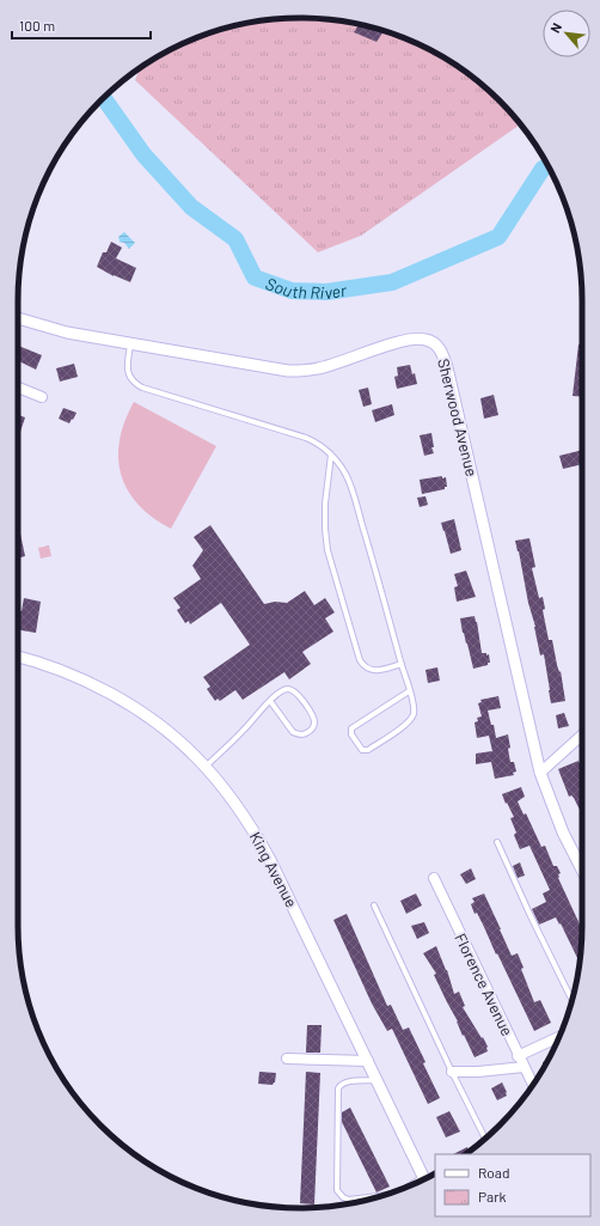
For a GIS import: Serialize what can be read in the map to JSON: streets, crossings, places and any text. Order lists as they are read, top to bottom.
{
  "streets": {
    "street": ["Sherwood Avenue", "King Avenue", "Florence Avenue"]
  },
  "water": ["South River"],
  "legend": ["Road", "Park"],
  "scale_bar": "100 m",
  "north": "top left"
}
